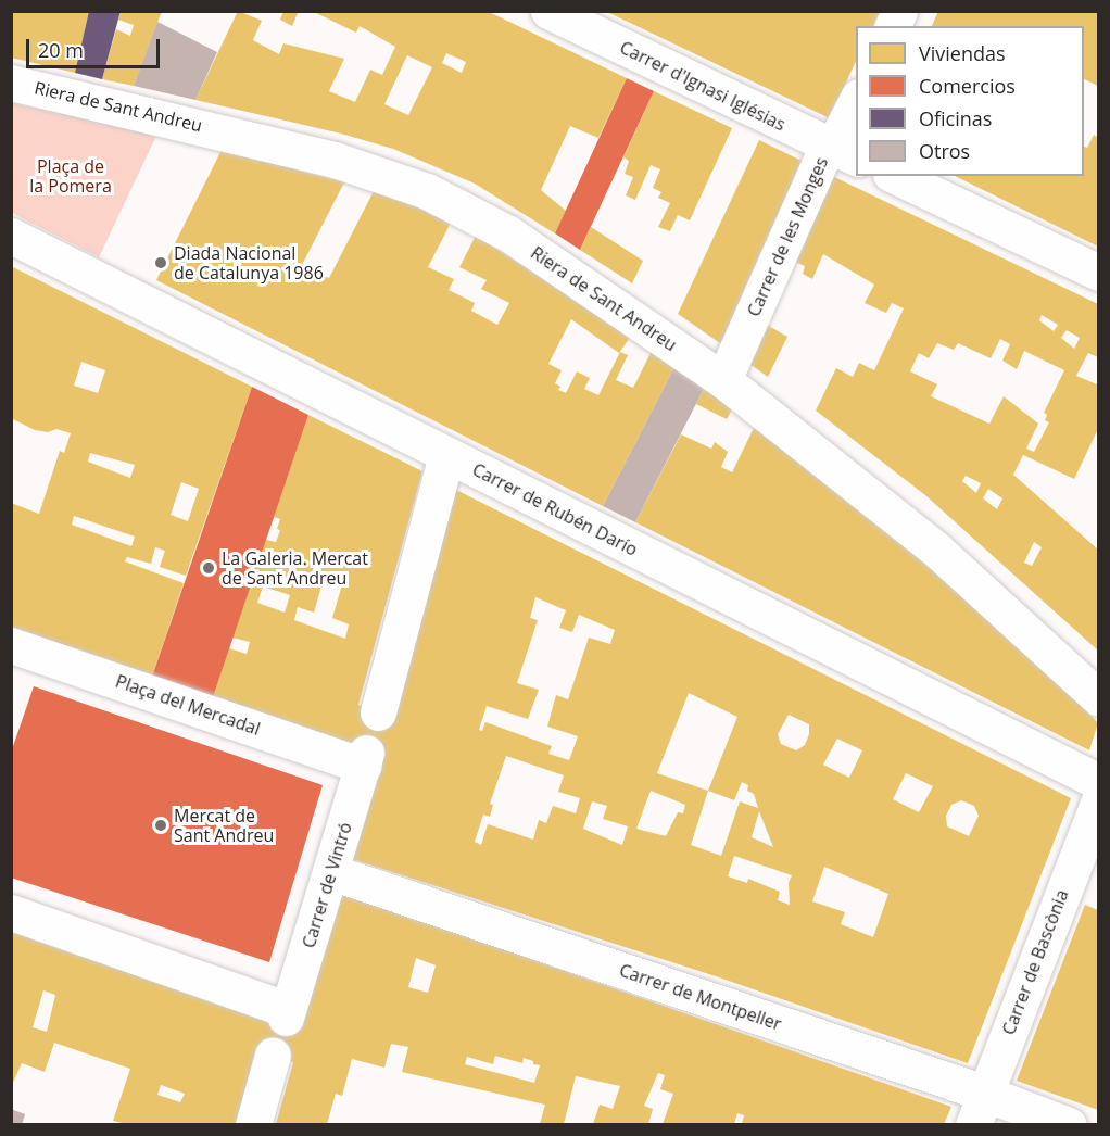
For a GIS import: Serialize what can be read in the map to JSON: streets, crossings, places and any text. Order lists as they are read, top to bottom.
{
  "streets": {
    "street": [
      "Carrer d'Ignasi Iglésias",
      "Riera de Sant Andreu",
      "Carrer de les Monges",
      "Carrer de Rubén Darío",
      "Plaça del Mercadal",
      "Carrer de Vintró",
      "Carrer de Bascònia",
      "Carrer de Montpeller"
    ]
  },
  "crossings": [
    ["Carrer d'Ignasi Iglésias", "Carrer de les Monges"],
    ["Riera de Sant Andreu", "Carrer de les Monges"],
    ["Plaça del Mercadal", "Carrer de Vintró"],
    ["Carrer de Vintró", "Carrer de Montpeller"],
    ["Carrer de Bascònia", "Carrer de Montpeller"]
  ],
  "parks": ["Plaça de la Pomera"],
  "places": ["Diada Nacional de Catalunya 1986", "La Galeria. Mercat de Sant Andreu", "Mercat de Sant Andreu"],
  "legend": [
    "Viviendas",
    "Comercios",
    "Oficinas",
    "Otros"
  ],
  "scale_bar": "20 m"
}
